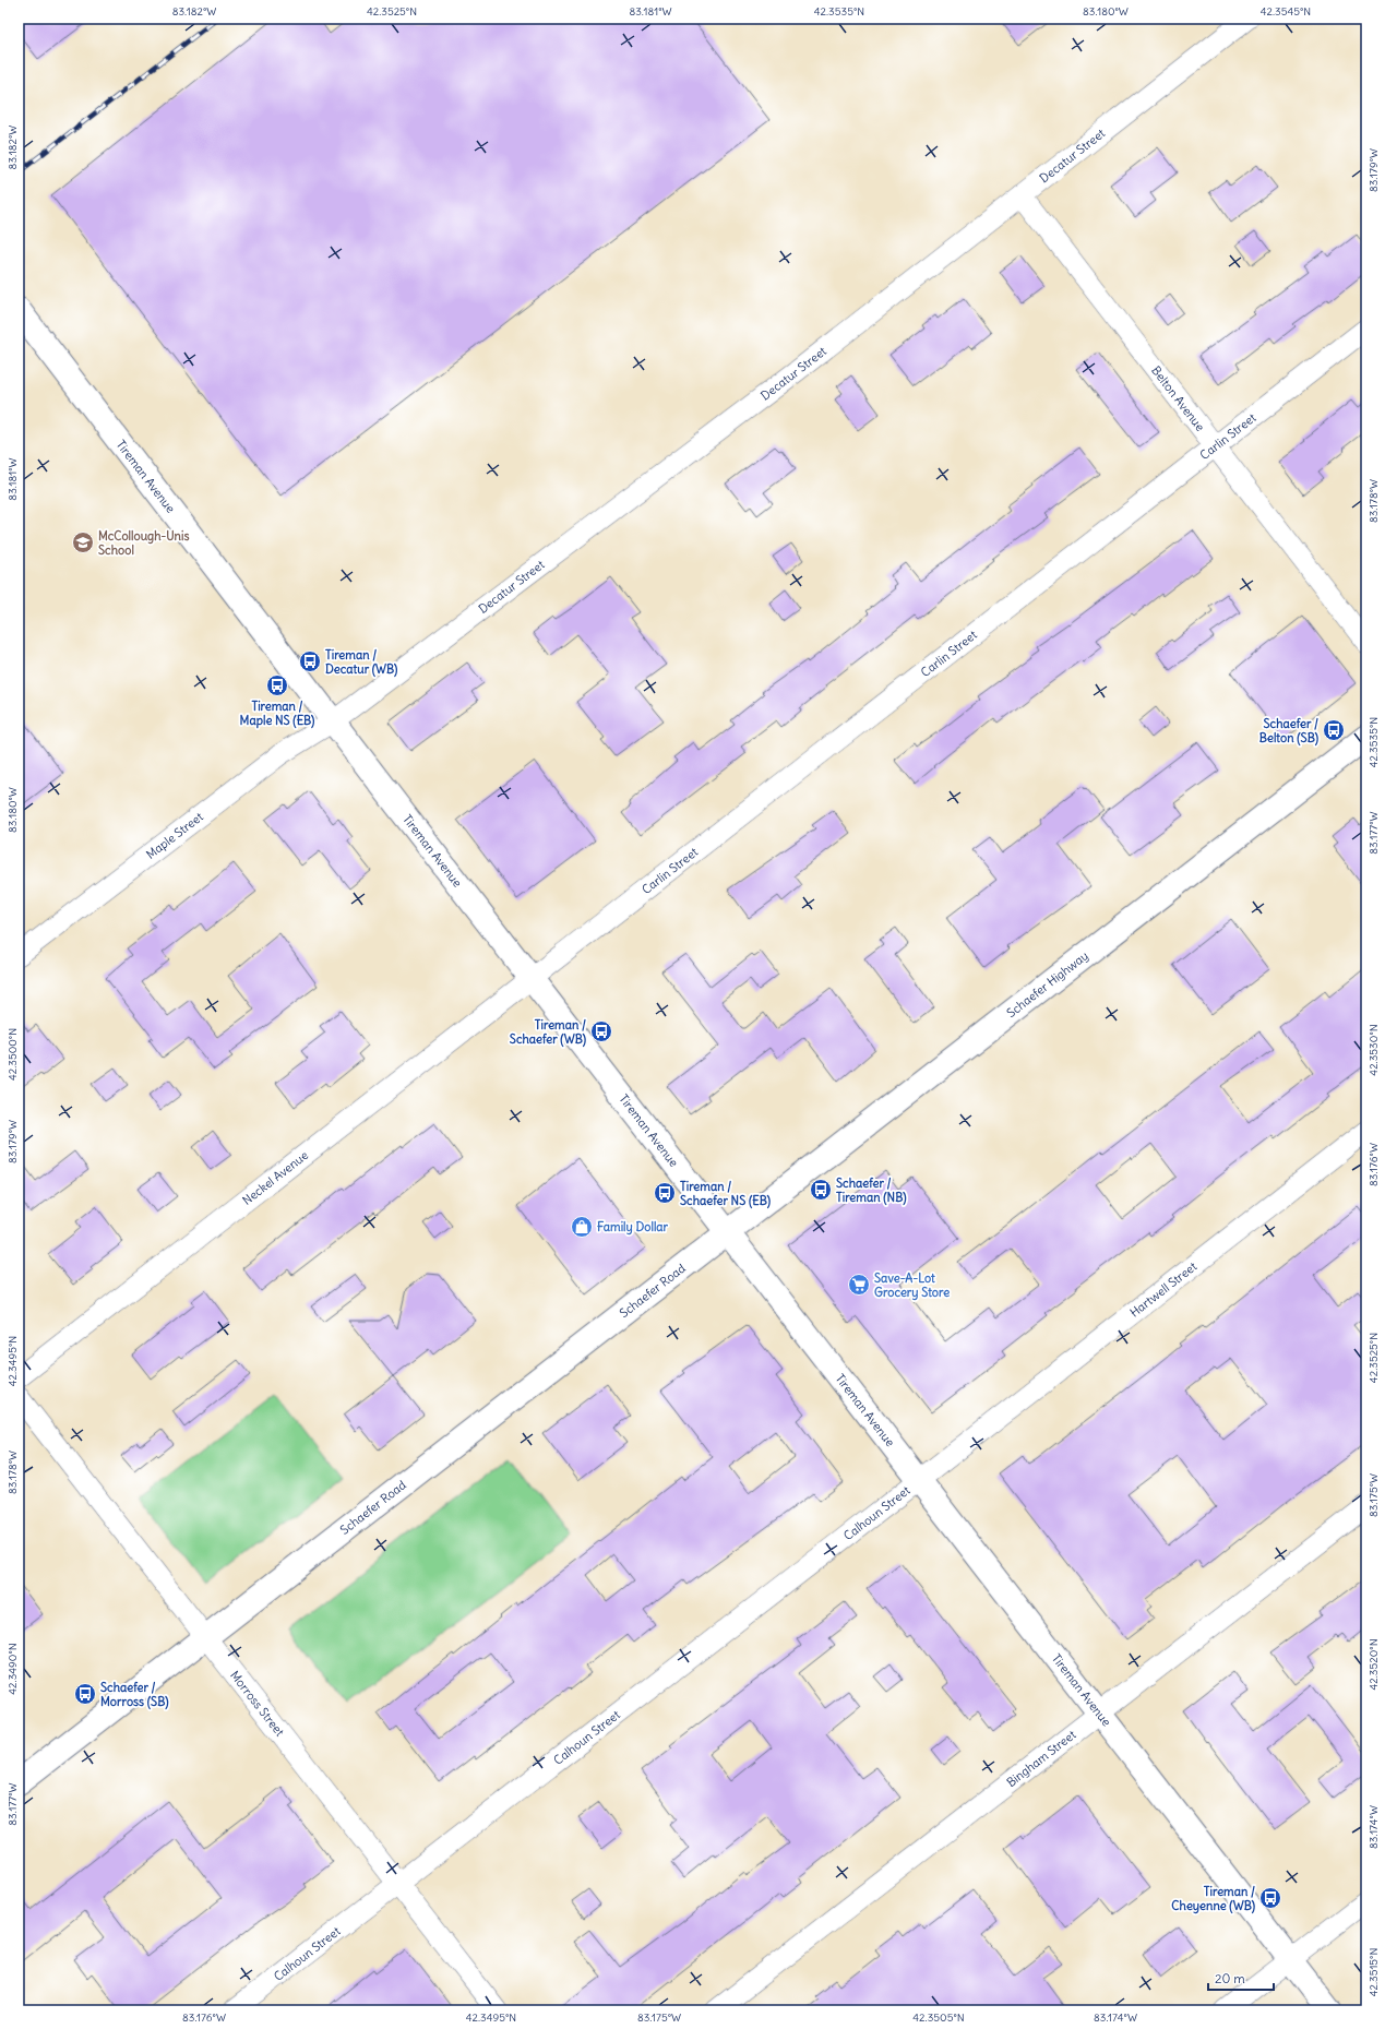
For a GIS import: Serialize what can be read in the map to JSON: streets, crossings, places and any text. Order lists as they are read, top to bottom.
{
  "streets": {
    "street": [
      "Decatur Street",
      "Belton Avenue",
      "Carlin Street",
      "Tireman Avenue",
      "Maple Street",
      "Schaefer Highway",
      "Neckel Avenue",
      "Hartwell Street",
      "Schaefer Road",
      "Calhoun Street",
      "Morross Street",
      "Bingham Street"
    ]
  },
  "crossings": [
    ["Decatur Street", "Belton Avenue"],
    ["Decatur Street", "Tireman Avenue"],
    ["Decatur Street", "Maple Street"],
    ["Belton Avenue", "Carlin Street"],
    ["Carlin Street", "Tireman Avenue"],
    ["Carlin Street", "Neckel Avenue"],
    ["Tireman Avenue", "Maple Street"],
    ["Tireman Avenue", "Schaefer Highway"],
    ["Tireman Avenue", "Neckel Avenue"],
    ["Tireman Avenue", "Hartwell Street"],
    ["Tireman Avenue", "Schaefer Road"],
    ["Tireman Avenue", "Calhoun Street"],
    ["Tireman Avenue", "Bingham Street"],
    ["Schaefer Highway", "Schaefer Road"],
    ["Hartwell Street", "Calhoun Street"],
    ["Schaefer Road", "Morross Street"],
    ["Calhoun Street", "Morross Street"]
  ],
  "places": {
    "school or university": ["McCollough-Unis School"],
    "bus stop": [
      "Tireman / Decatur (WB)",
      "Tireman / Maple NS (EB)",
      "Schaefer / Belton (SB)",
      "Tireman / Schaefer (WB)",
      "Schaefer / Tireman (NB)",
      "Tireman / Schaefer NS (EB)",
      "Schaefer / Morross (SB)",
      "Tireman / Cheyenne (WB)"
    ],
    "shop": ["Family Dollar"],
    "supermarket": ["Save-A-Lot Grocery Store"]
  },
  "scale_bar": "20 m",
  "coordinates": [
    "83.182°W",
    "42.3525°N",
    "83.181°W",
    "42.3535°N",
    "83.180°W",
    "42.3545°N",
    "83.179°W",
    "83.178°W",
    "83.177°W",
    "42.3530°N",
    "42.3500°N",
    "83.176°W",
    "42.3495°N",
    "83.175°W",
    "42.3520°N",
    "42.3490°N",
    "83.174°W",
    "42.3515°N",
    "42.3505°N"
  ]
}
